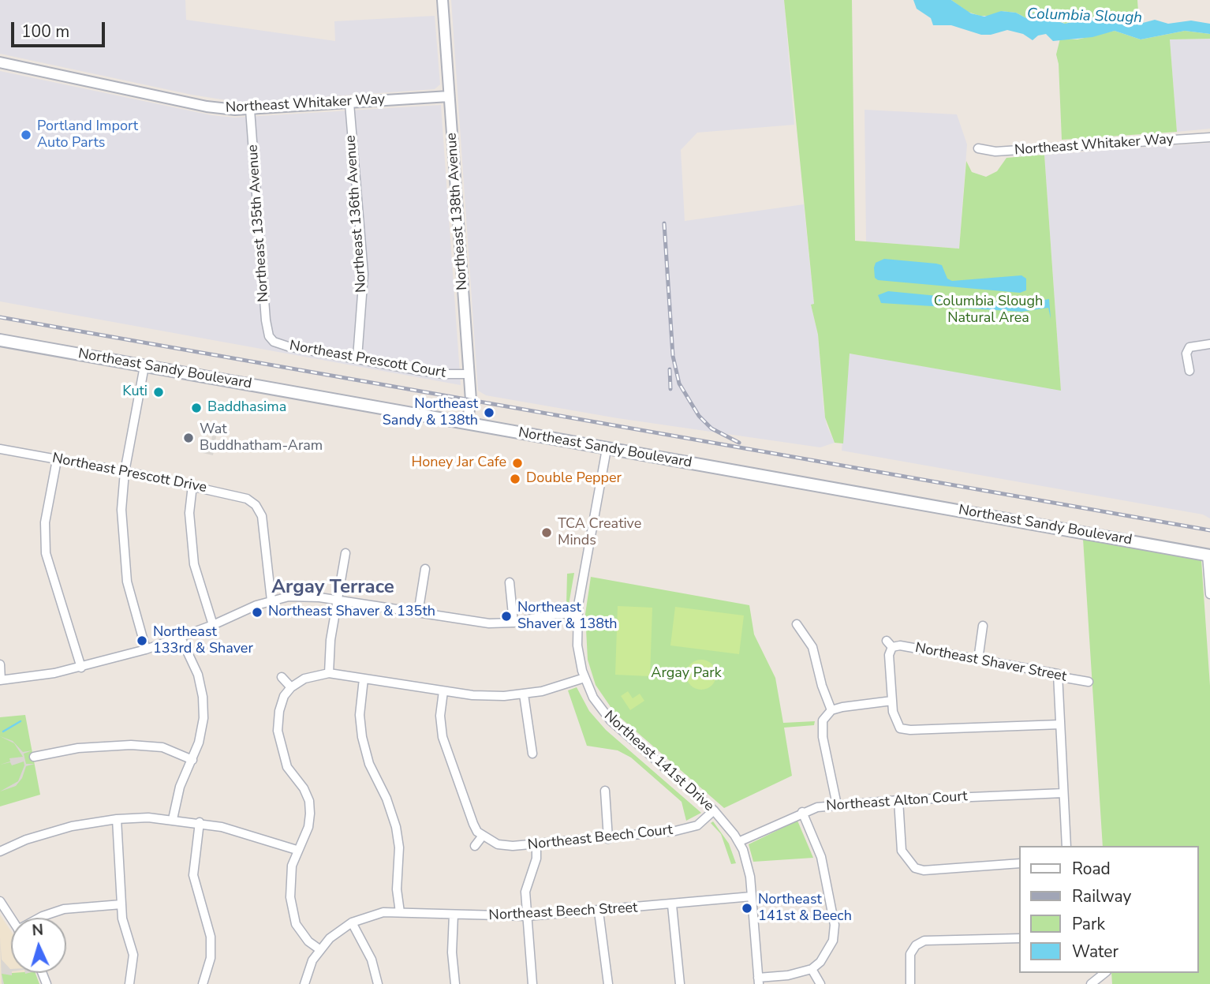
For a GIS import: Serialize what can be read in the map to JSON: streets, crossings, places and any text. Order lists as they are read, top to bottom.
{
  "streets": {
    "main road": ["Northeast Sandy Boulevard"],
    "street": [
      "Northeast Whitaker Way",
      "Northeast 138th Avenue",
      "Northeast 136th Avenue",
      "Northeast 135th Avenue",
      "Northeast Prescott Court",
      "Northeast Prescott Drive",
      "Northeast Shaver Street",
      "Northeast 141st Drive",
      "Northeast Alton Court",
      "Northeast Beech Court",
      "Northeast Beech Street"
    ]
  },
  "crossings": [
    ["Northeast Whitaker Way", "Northeast 138th Avenue"],
    ["Northeast Whitaker Way", "Northeast 136th Avenue"],
    ["Northeast Whitaker Way", "Northeast 135th Avenue"],
    ["Northeast 138th Avenue", "Northeast Prescott Court"],
    ["Northeast 138th Avenue", "Northeast Sandy Boulevard"],
    ["Northeast 136th Avenue", "Northeast Prescott Court"],
    ["Northeast 135th Avenue", "Northeast Prescott Court"],
    ["Northeast Sandy Boulevard", "Northeast 141st Drive"],
    ["Northeast 141st Drive", "Northeast Alton Court"],
    ["Northeast 141st Drive", "Northeast Beech Court"],
    ["Northeast 141st Drive", "Northeast Beech Street"]
  ],
  "districts": ["Argay Terrace"],
  "water": ["Columbia Slough"],
  "parks": ["Columbia Slough Natural Area", "Argay Park"],
  "places": [
    "Portland Import Auto Parts",
    "Kuti",
    "Baddhasima",
    "Northeast Sandy & 138th",
    "Wat Buddhatham-Aram",
    "Honey Jar Cafe",
    "Double Pepper",
    "TCA Creative Minds",
    "Northeast Shaver & 135th",
    "Northeast Shaver & 138th",
    "Northeast 133rd & Shaver",
    "Northeast 141st & Beech"
  ],
  "legend": [
    "Road",
    "Railway",
    "Park",
    "Water"
  ],
  "scale_bar": "100 m",
  "north": "top"
}
